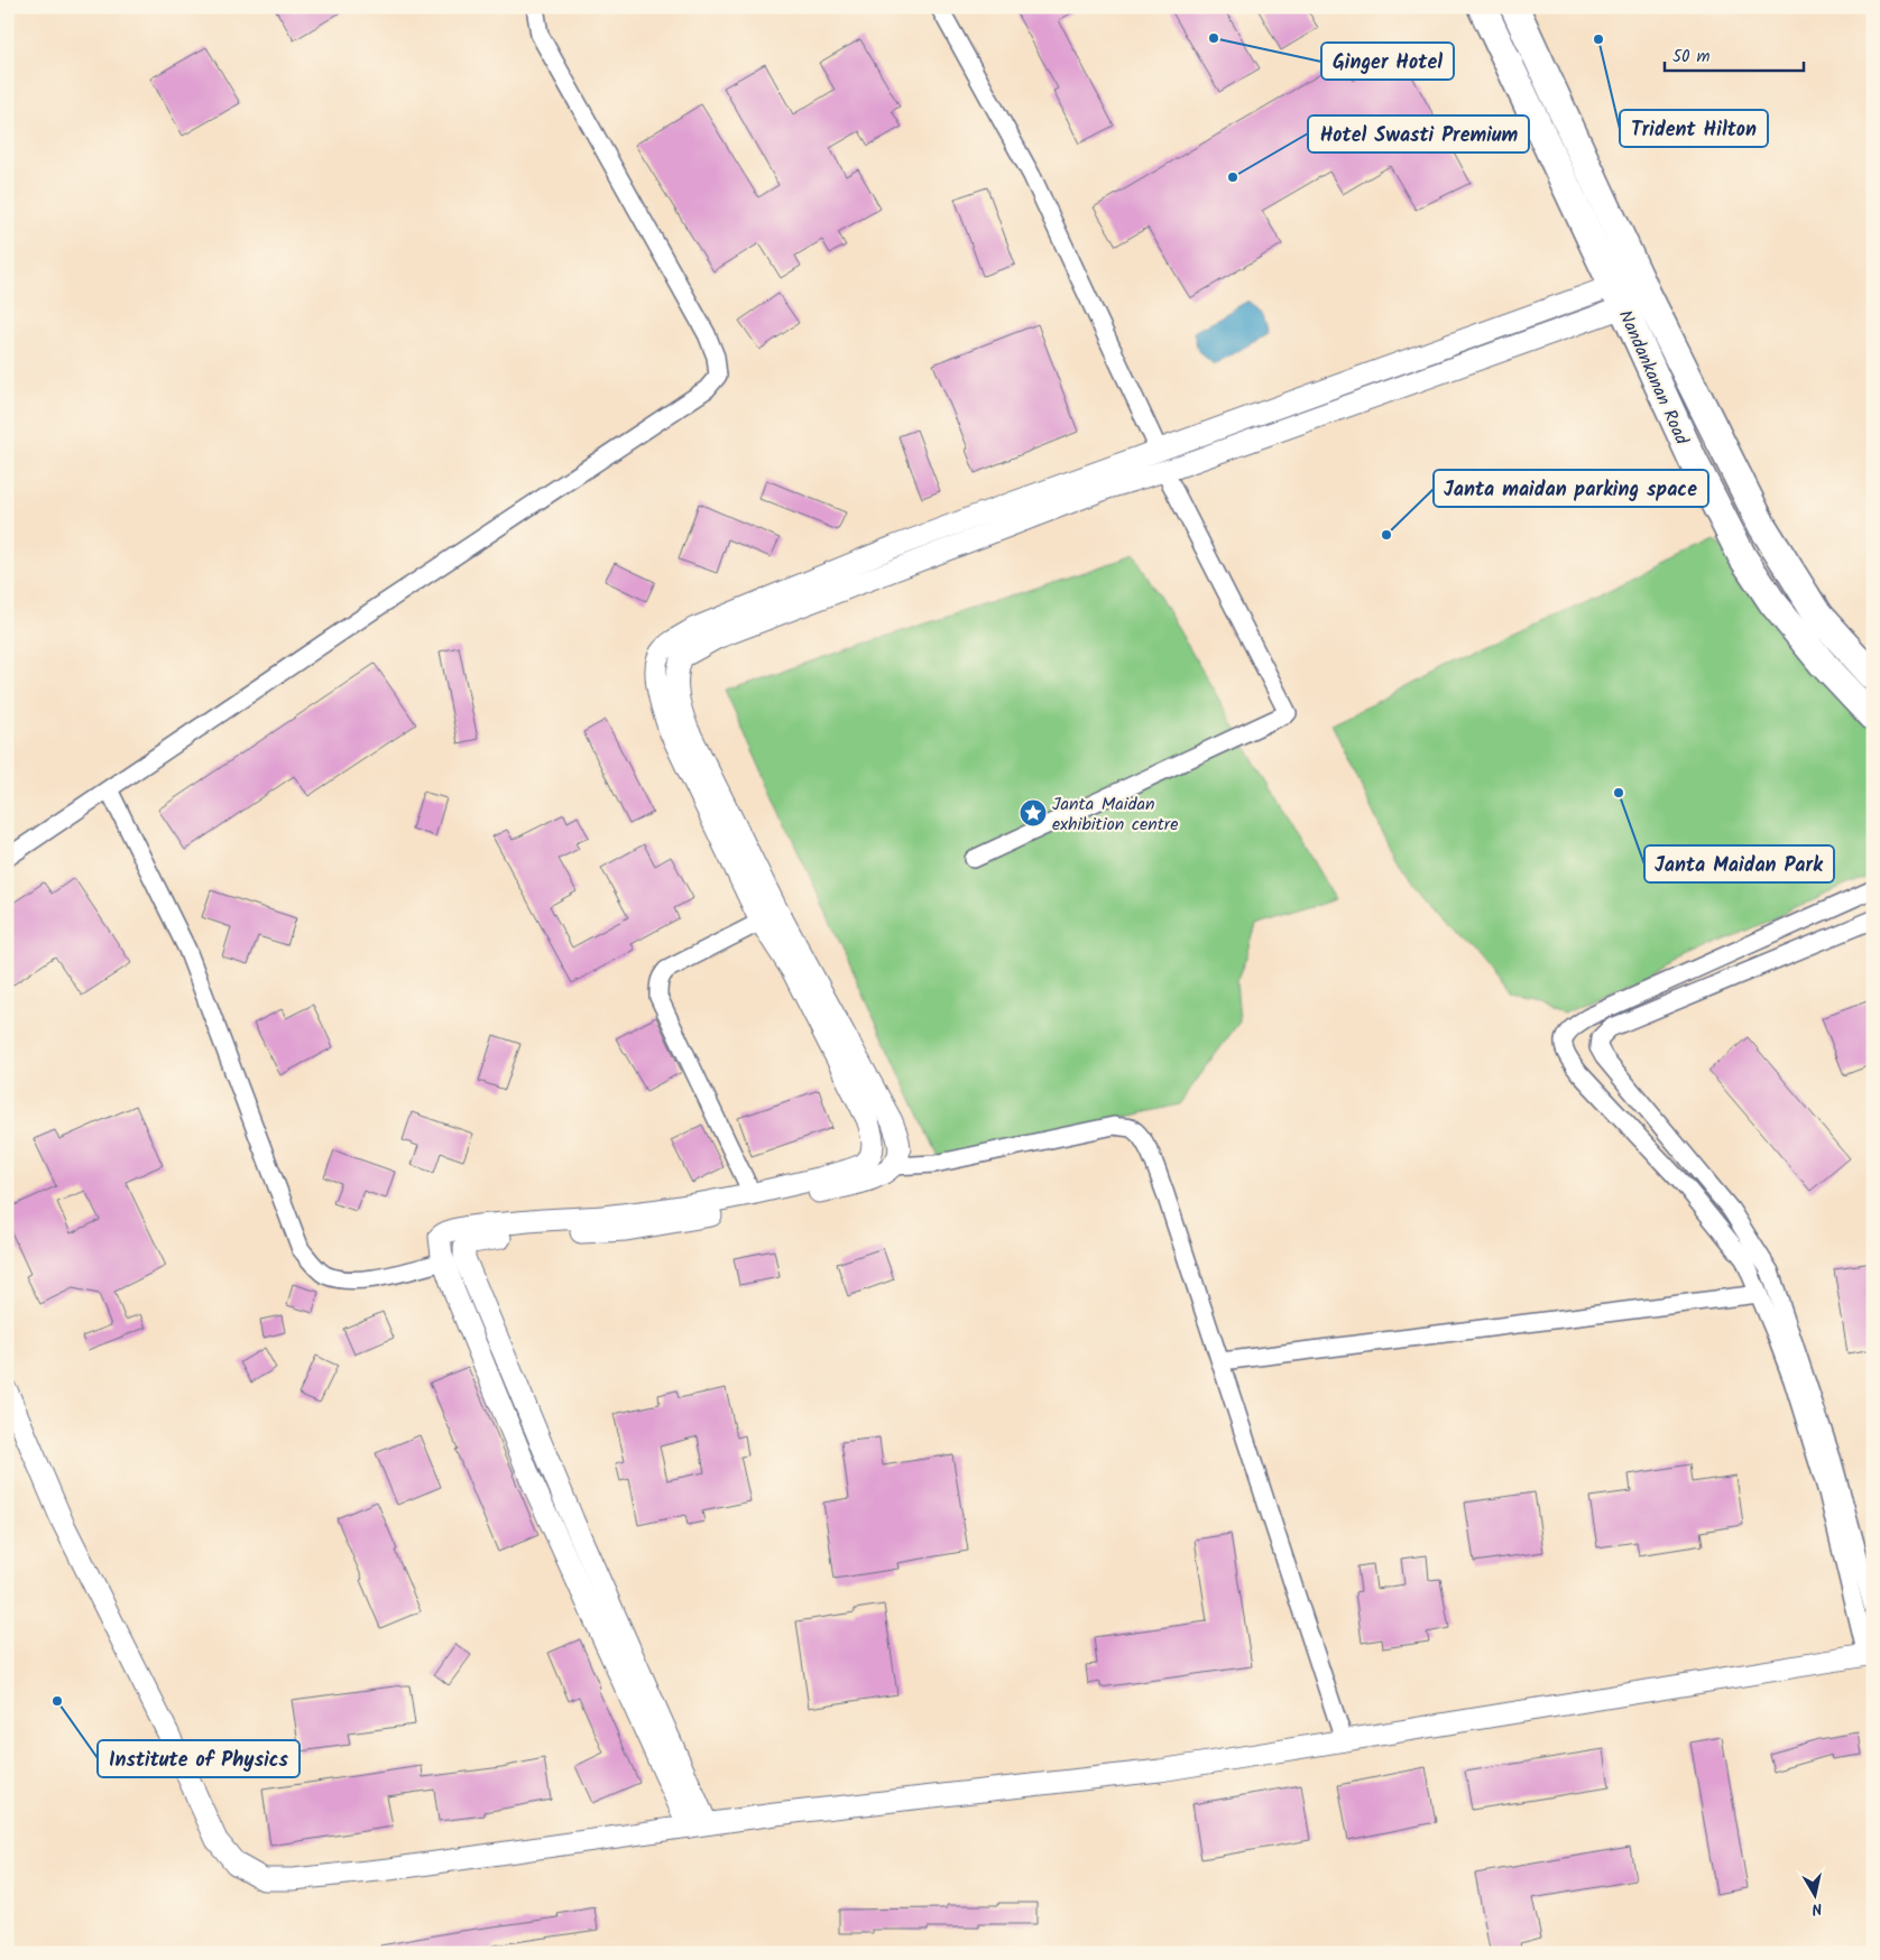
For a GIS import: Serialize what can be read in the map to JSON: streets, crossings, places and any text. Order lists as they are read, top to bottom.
{
  "streets": {
    "main road": ["Nandankanan Road"]
  },
  "places": {
    "other": [
      "Ginger Hotel",
      "Trident Hilton",
      "Hotel Swasti Premium",
      "Janta maidan parking space",
      "Janta Maidan Park",
      "Institute of Physics"
    ],
    "place": ["Janta Maidan exhibition centre"]
  },
  "scale_bar": "50 m",
  "north": "bottom"
}
